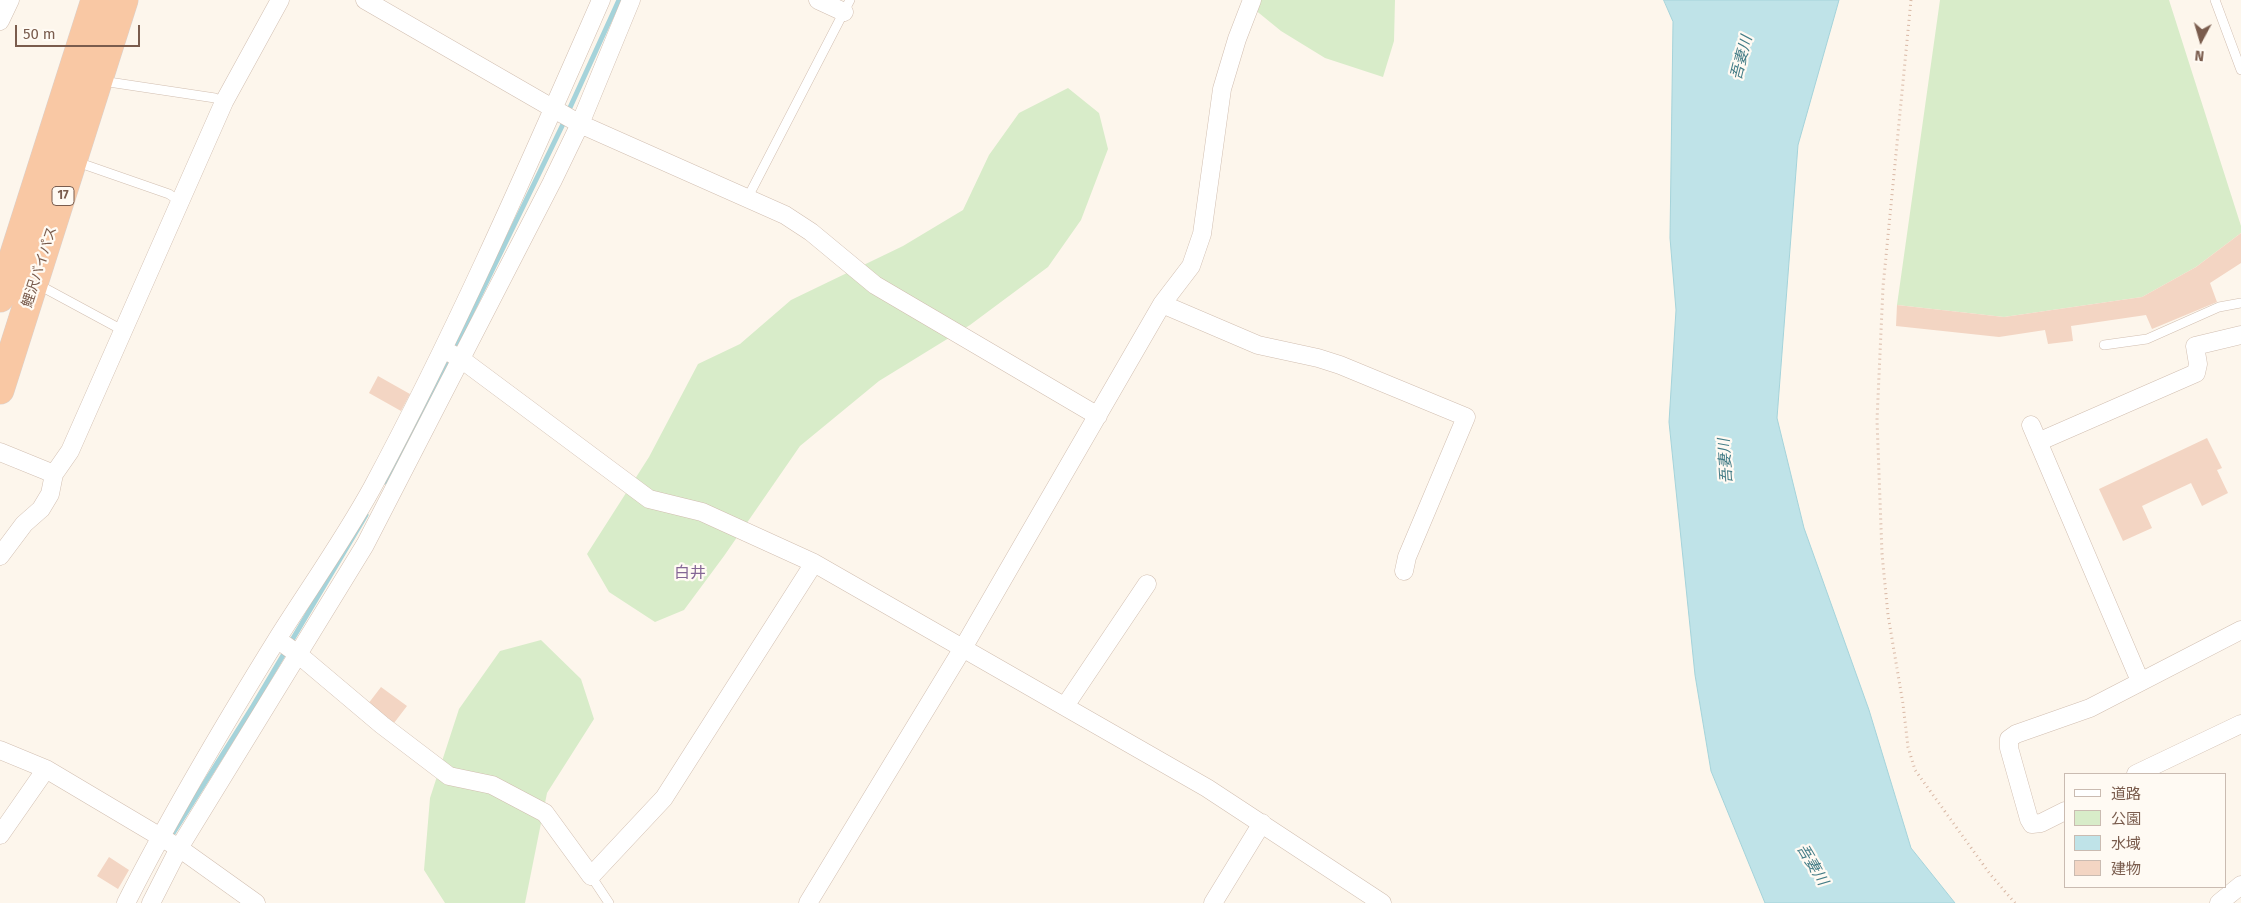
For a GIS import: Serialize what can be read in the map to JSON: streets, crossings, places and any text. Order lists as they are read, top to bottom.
{
  "streets": {
    "highway": ["17", "鯉沢バイパス"]
  },
  "districts": ["白井"],
  "water": ["吾妻川"],
  "legend": [
    "道路",
    "公園",
    "水域",
    "建物"
  ],
  "scale_bar": "50 m",
  "north": "bottom"
}
